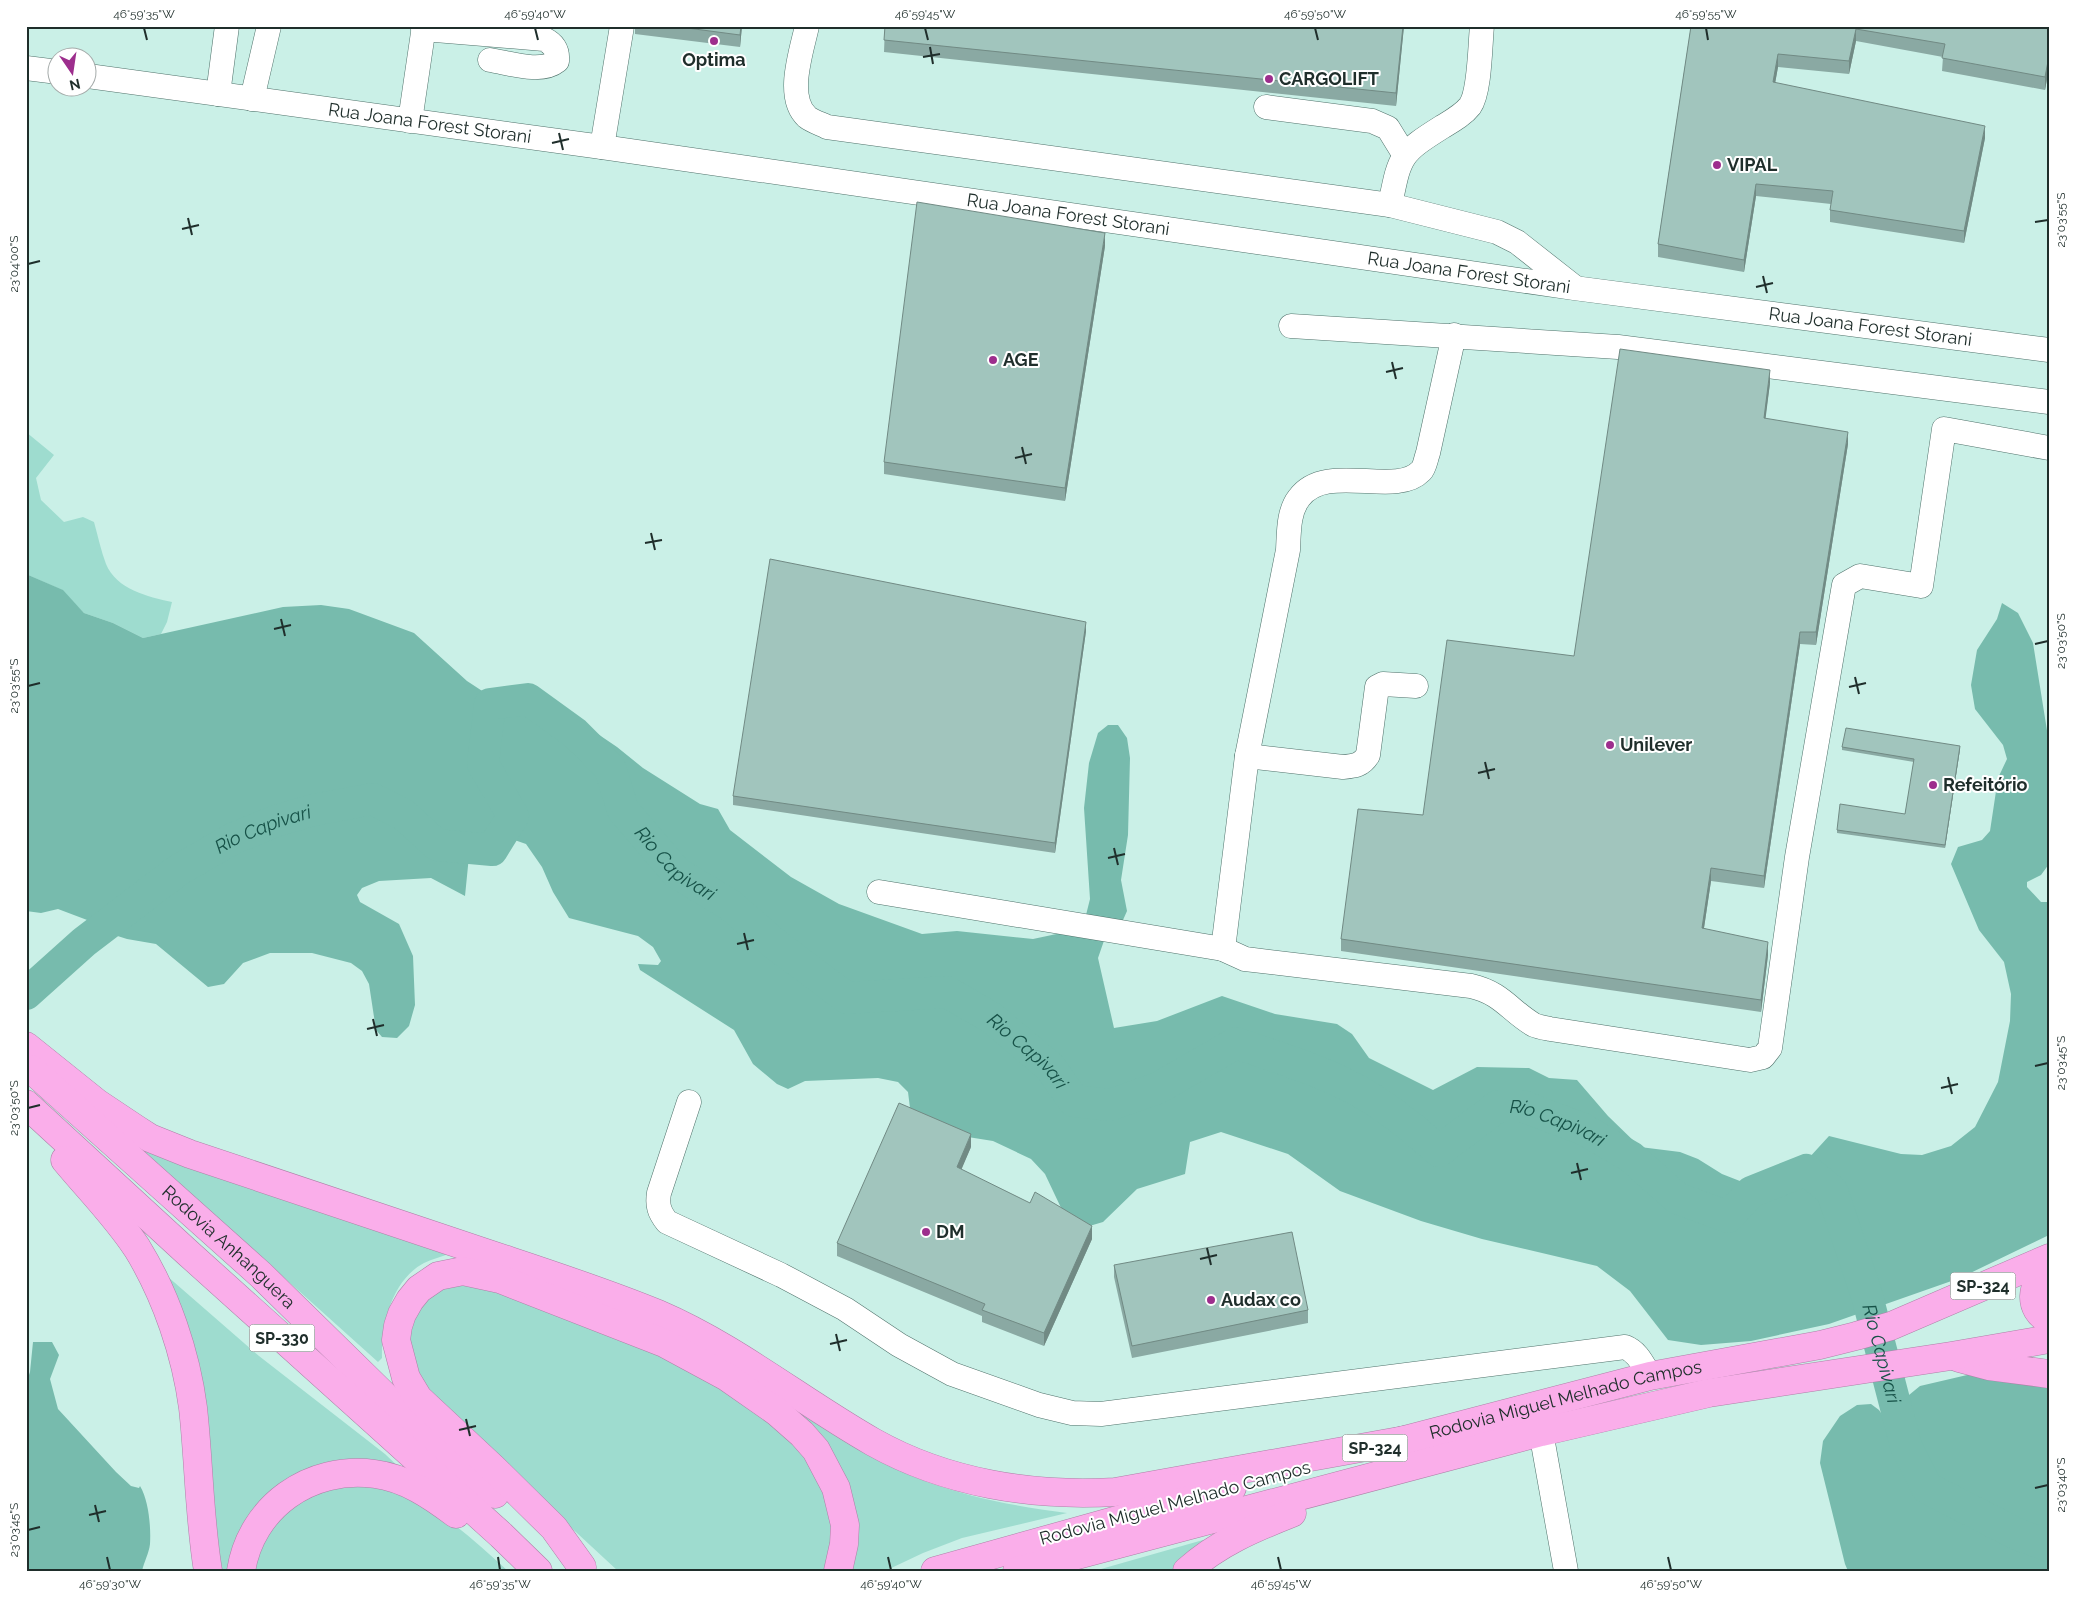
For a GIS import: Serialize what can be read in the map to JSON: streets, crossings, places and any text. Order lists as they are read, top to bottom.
{
  "streets": {
    "highway": [
      "Rodovia Anhanguera",
      "SP-324",
      "SP-330",
      "Rodovia Miguel Melhado Campos"
    ],
    "lane": ["Rua Joana Forest Storani"]
  },
  "water": ["Rio Capivari"],
  "places": [
    "Optima",
    "CARGOLIFT",
    "VIPAL",
    "AGE",
    "Unilever",
    "Refeitório",
    "DM",
    "Audax co"
  ],
  "north": "bottom",
  "coordinates": [
    "46°59'35\"W",
    "46°59'40\"W",
    "46°59'45\"W",
    "46°59'50\"W",
    "46°59'55\"W",
    "23°03'55\"S",
    "23°04'00\"S",
    "23°03'50\"S",
    "23°03'45\"S",
    "23°03'40\"S",
    "46°59'30\"W"
  ]
}
